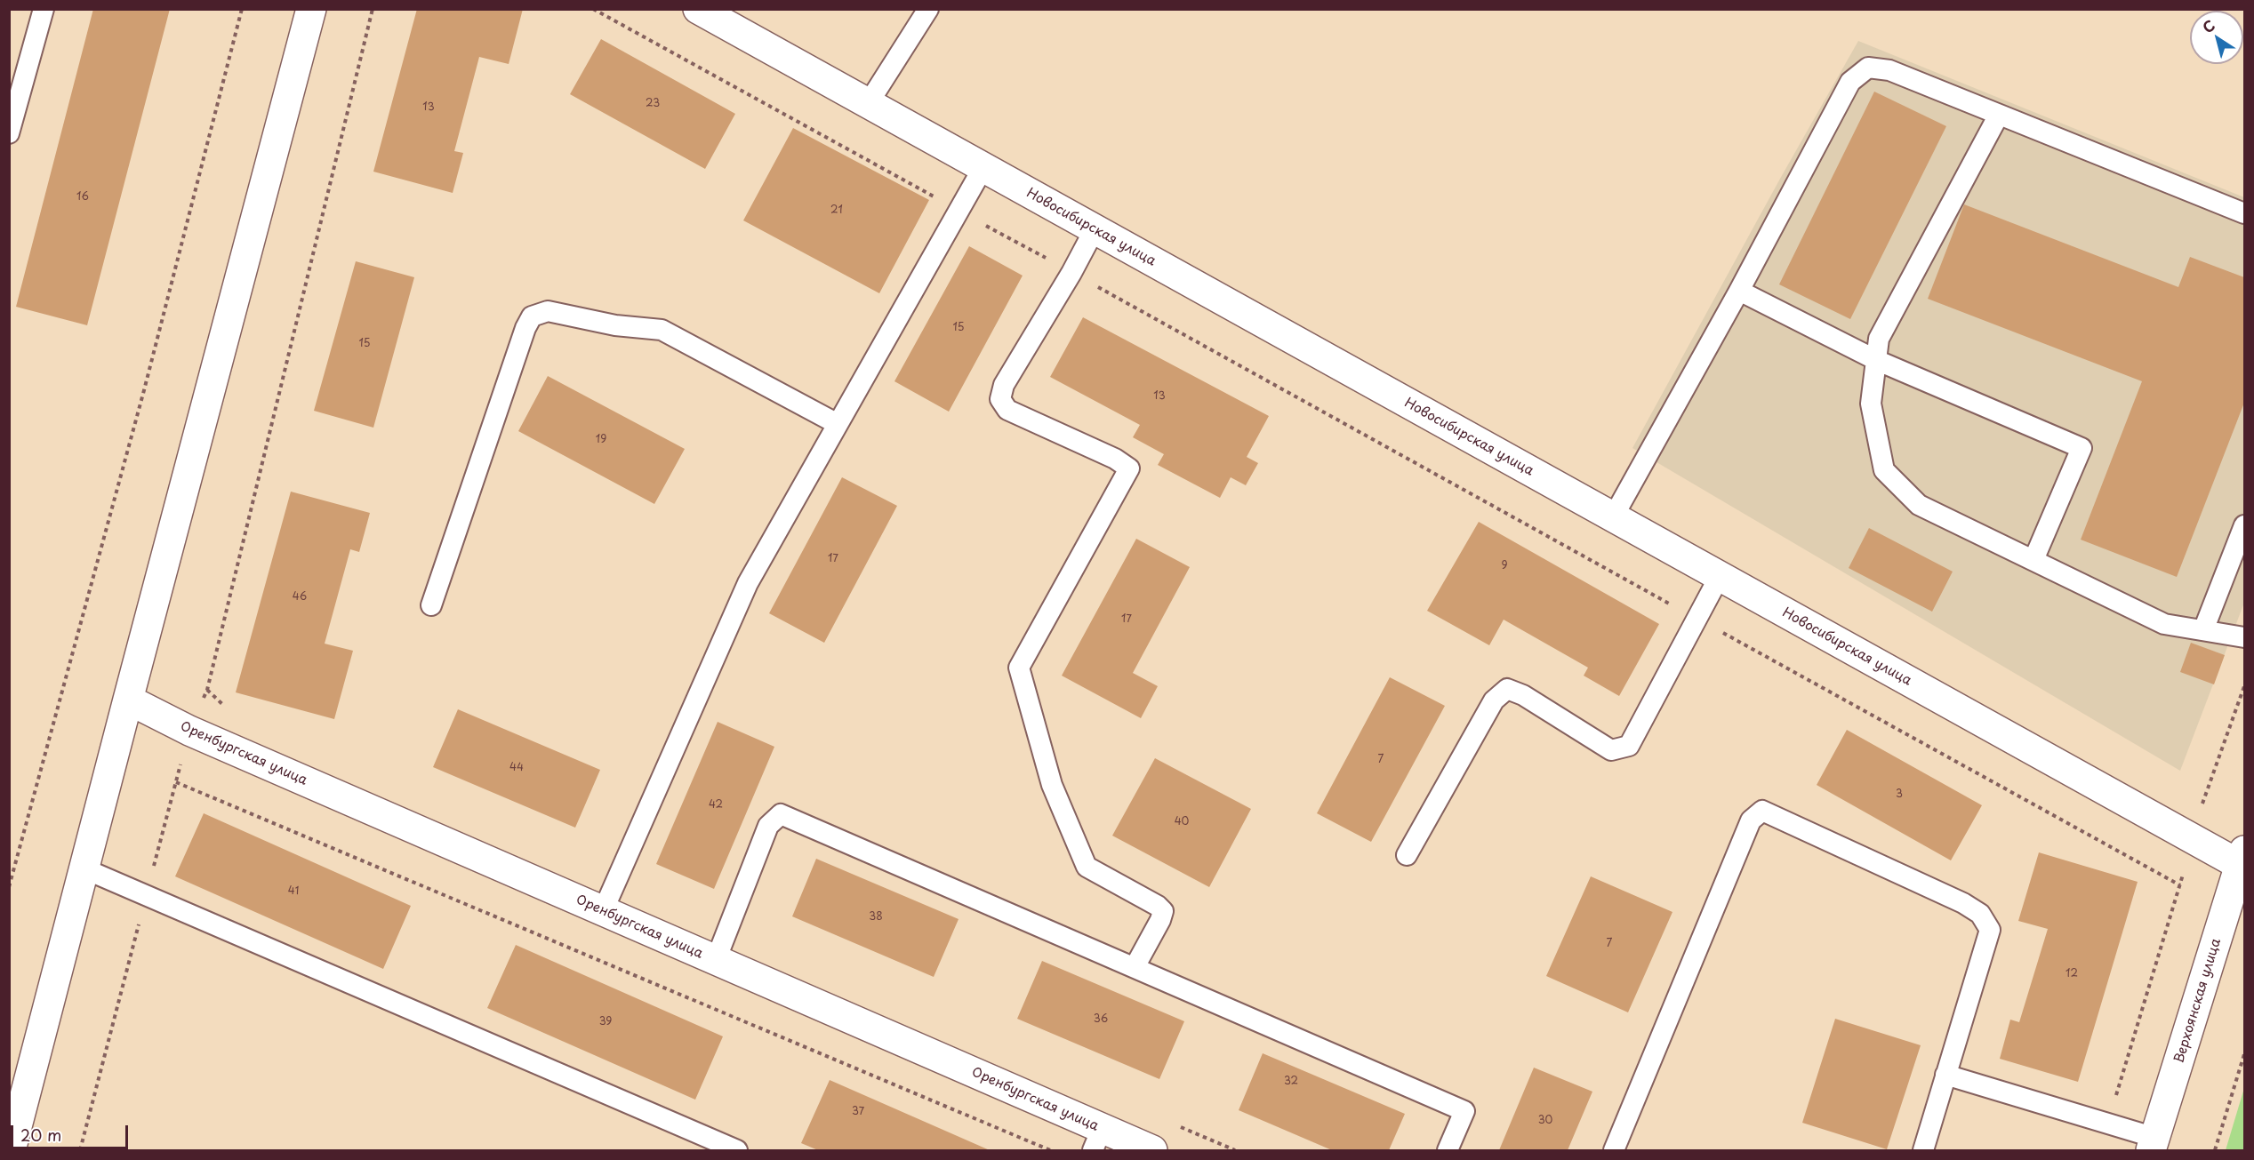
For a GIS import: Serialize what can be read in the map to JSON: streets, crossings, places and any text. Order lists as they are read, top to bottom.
{
  "streets": {
    "street": ["Новосибирская улица", "Оренбургская улица", "Верхоянская улица"]
  },
  "crossings": [
    ["Новосибирская улица", "Верхоянская улица"]
  ],
  "house_numbers": [
    "23",
    "13",
    "16",
    "21",
    "15",
    "15",
    "13",
    "19",
    "17",
    "9",
    "46",
    "17",
    "7",
    "44",
    "3",
    "42",
    "40",
    "41",
    "38",
    "7",
    "12",
    "36",
    "39",
    "32",
    "37",
    "30"
  ],
  "scale_bar": "20 m",
  "north": "top left"
}
